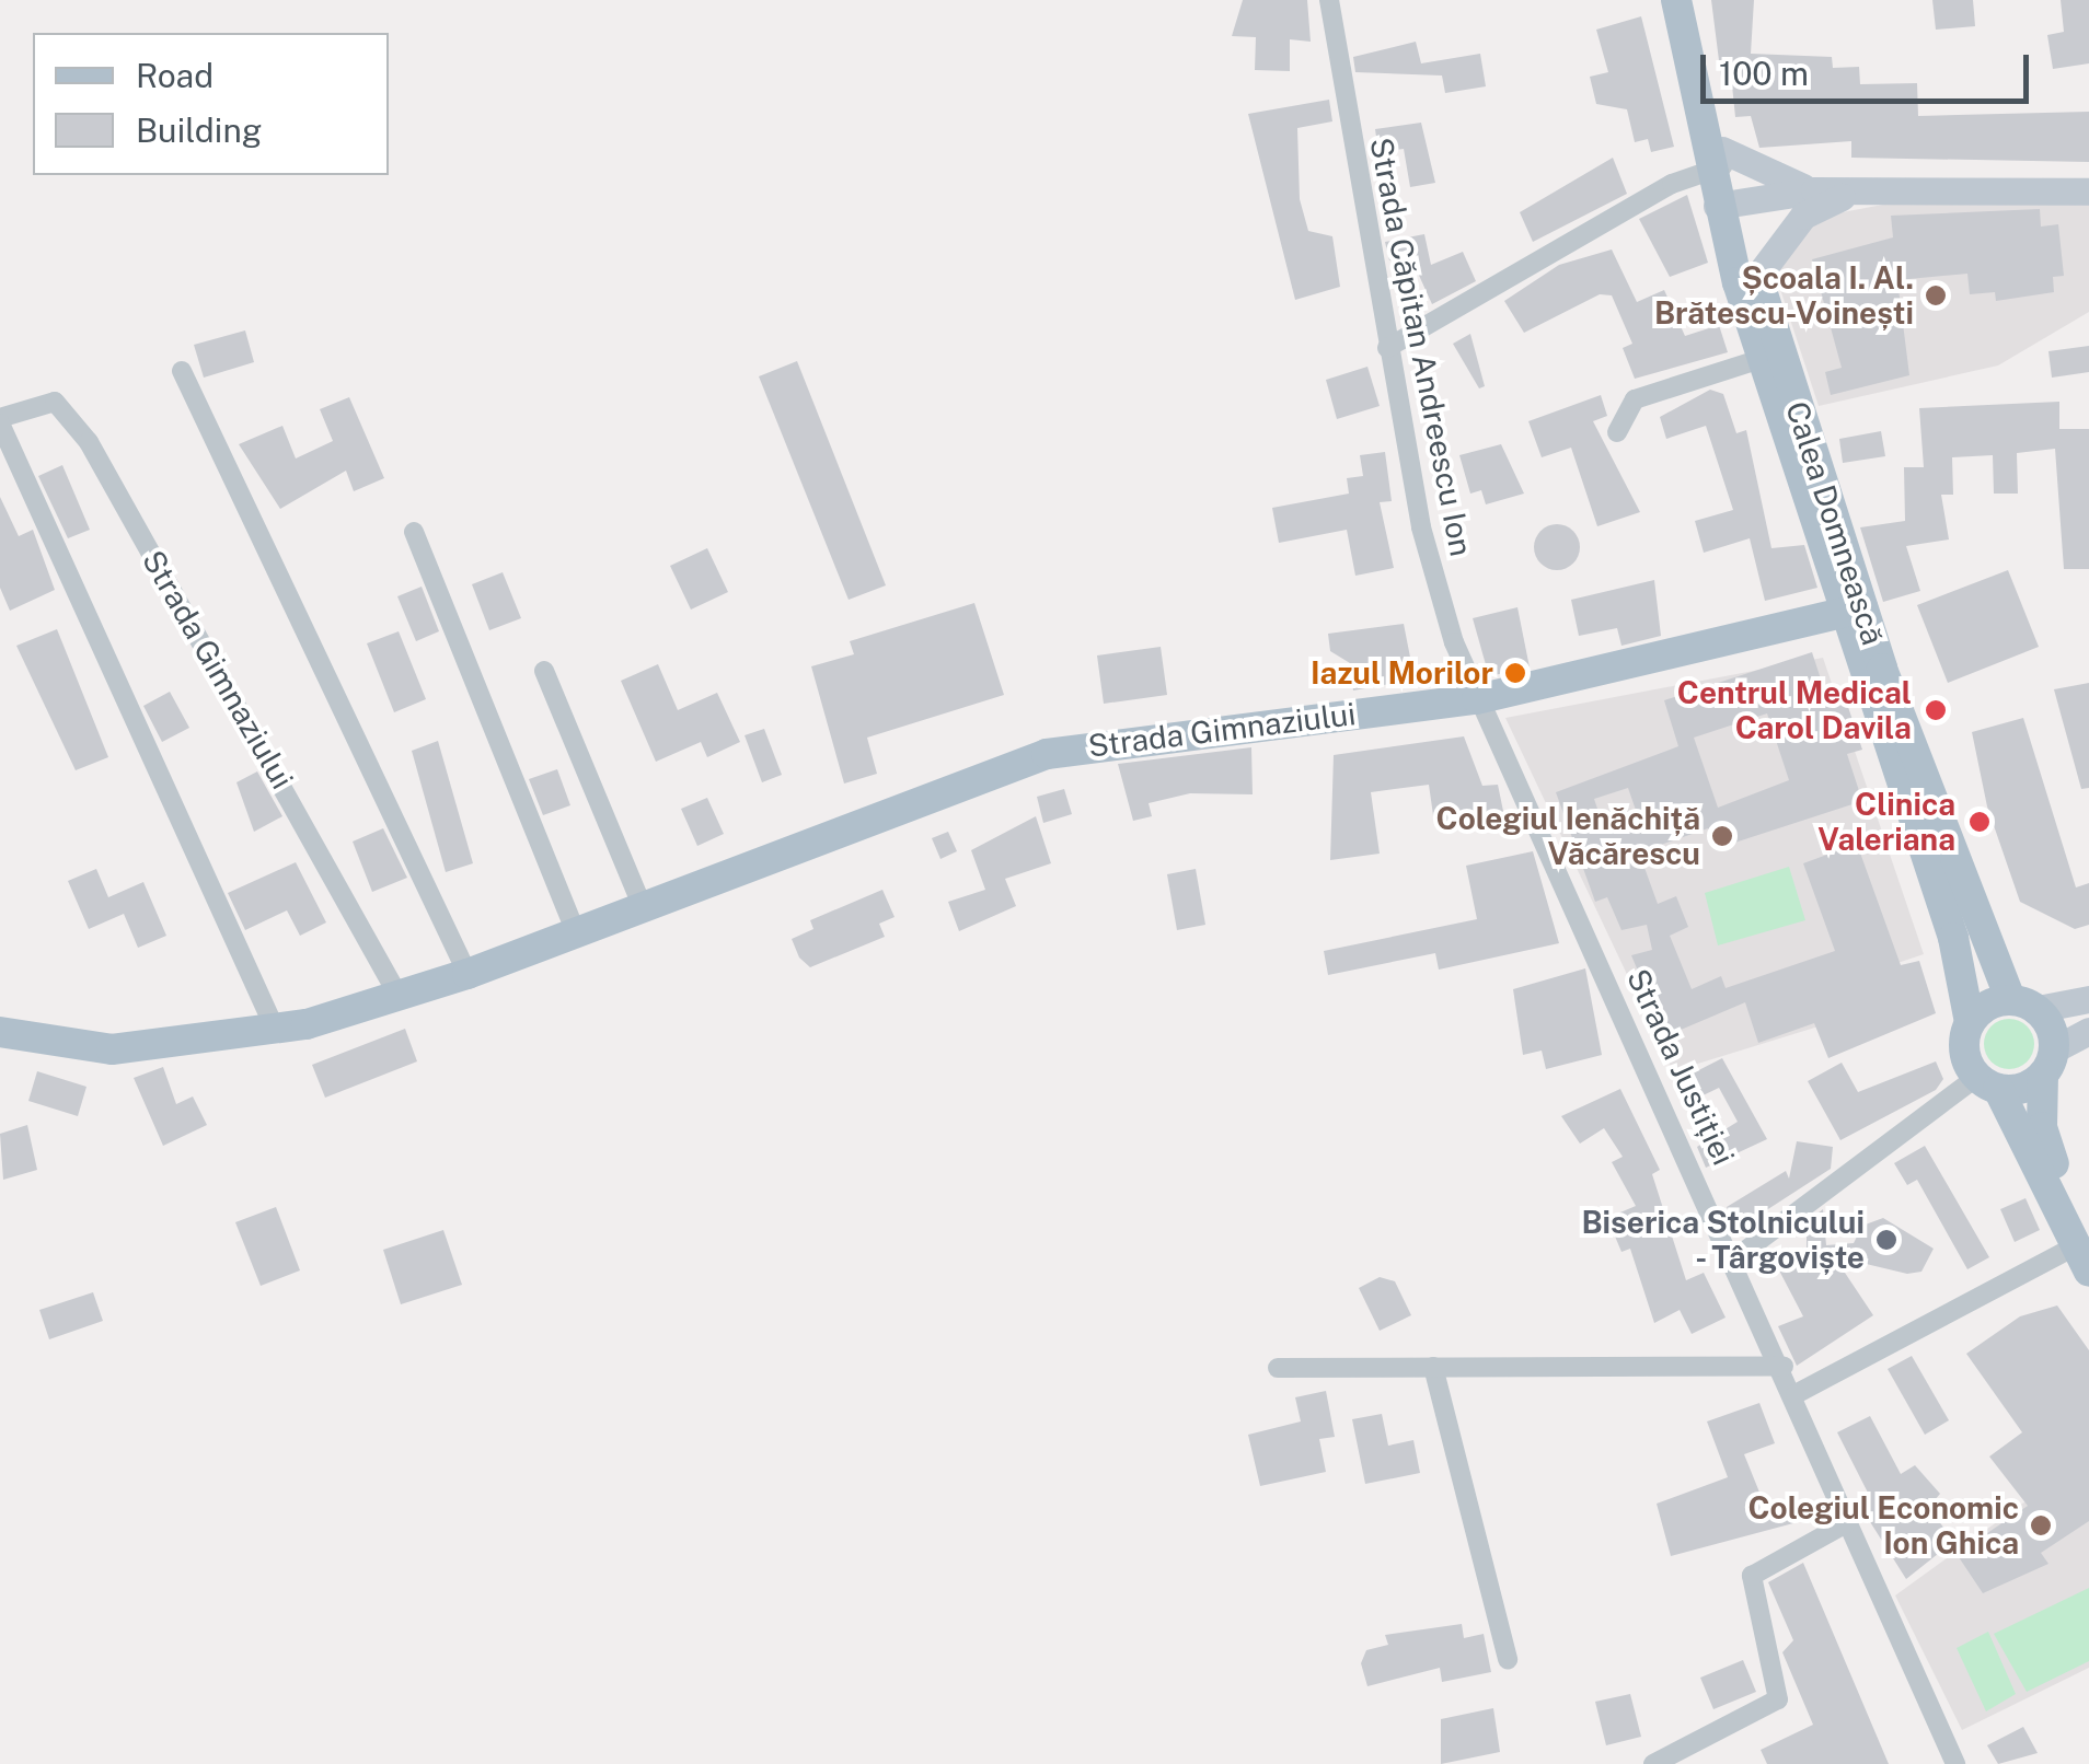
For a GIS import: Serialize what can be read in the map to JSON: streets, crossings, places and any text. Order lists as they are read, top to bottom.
{
  "streets": {
    "main road": ["Calea Domnească", "Strada Gimnaziului"],
    "street": ["Strada Căpitan Andreescu Ion", "Strada Justiției"]
  },
  "crossings": [
    ["Strada Căpitan Andreescu Ion", "Strada Gimnaziului"],
    ["Strada Căpitan Andreescu Ion", "Strada Justiției"],
    ["Calea Domnească", "Strada Gimnaziului"],
    ["Strada Gimnaziului", "Strada Justiției"]
  ],
  "places": [
    "Școala I. Al. Brătescu-Voinești",
    "Iazul Morilor",
    "Centrul Medical Carol Davila",
    "Clinica Valeriana",
    "Colegiul Ienăchiță Văcărescu",
    "Biserica Stolnicului - Târgoviște",
    "Colegiul Economic Ion Ghica"
  ],
  "legend": ["Road", "Building"],
  "scale_bar": "100 m"
}
